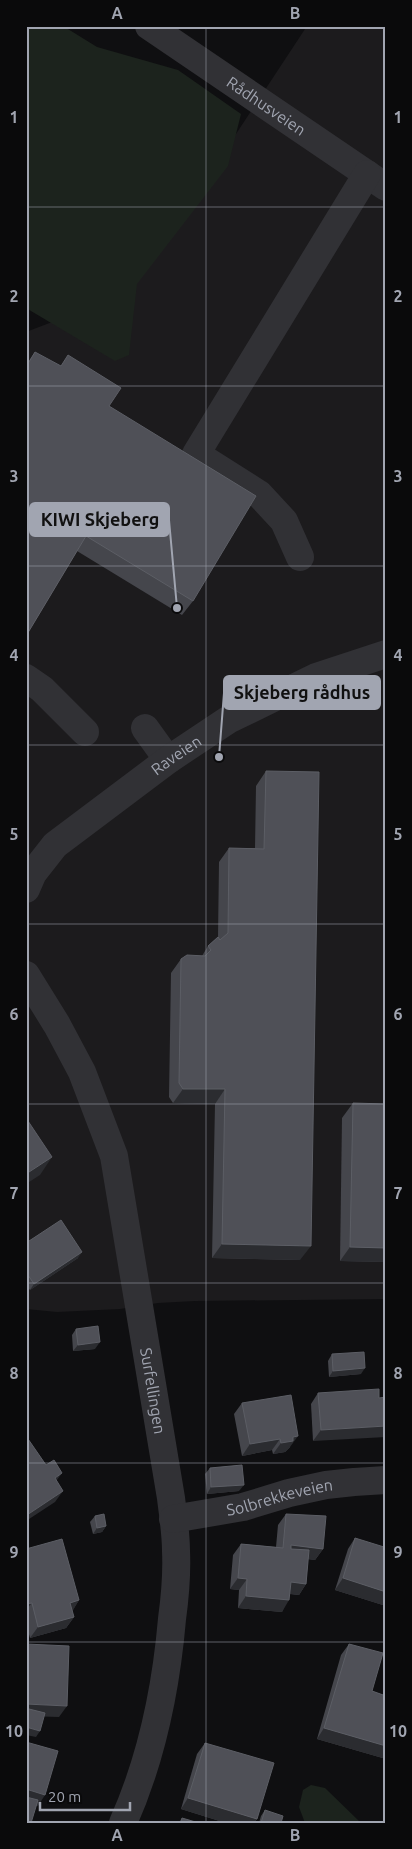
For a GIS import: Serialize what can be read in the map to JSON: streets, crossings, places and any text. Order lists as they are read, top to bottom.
{
  "streets": {
    "street": [
      "Rådhusveien",
      "Raveien",
      "Surfellingen",
      "Solbrekkeveien"
    ]
  },
  "crossings": [
    ["Surfellingen", "Solbrekkeveien"]
  ],
  "places": ["KIWI Skjeberg", "Skjeberg rådhus"],
  "scale_bar": "20 m",
  "grid": {
    "columns": ["A", "B"],
    "rows": [
      "1",
      "2",
      "3",
      "4",
      "5",
      "6",
      "7",
      "8",
      "9",
      "10"
    ]
  }
}
